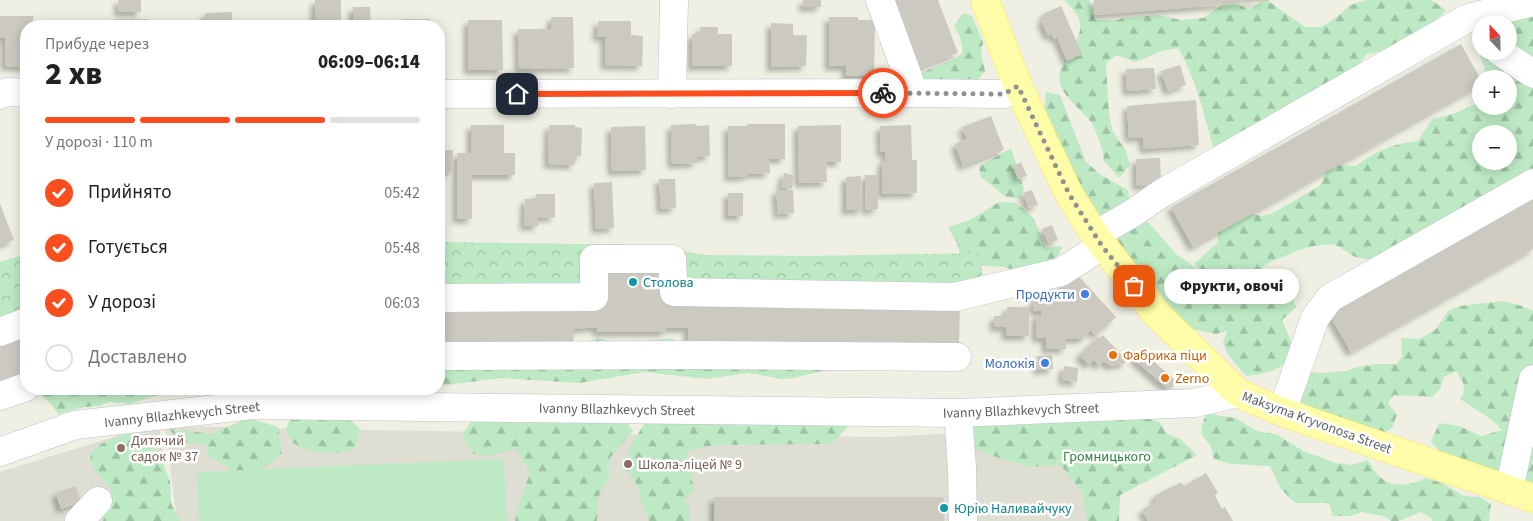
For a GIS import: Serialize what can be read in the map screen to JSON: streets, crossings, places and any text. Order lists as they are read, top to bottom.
{
  "streets": {
    "main road": ["Maksyma Kryvonosa Street"],
    "street": ["Ivanny Bllazhkevych Street"]
  },
  "crossings": [
    ["Ivanny Bllazhkevych Street", "Maksyma Kryvonosa Street"]
  ],
  "parks": ["Громницького"],
  "places": [
    "Столова",
    "Фрукти, овочі",
    "Продукти",
    "Фабрика піци",
    "Молокія",
    "Zerno",
    "Дитячий садок № 37",
    "Школа-ліцей № 9",
    "Юрію Наливайчуку"
  ],
  "north": "top",
  "page": {
    "map_buttons": ["+", "−"],
    "heading": ["2 хв", "Прибуде через", "06:09–06:14"],
    "bar": "У дорозі · 110 m",
    "list": [
      ["Прийнято", "05:42"],
      ["Готується", "05:48"],
      ["У дорозі", "06:03"],
      "Доставлено"
    ],
    "bubble": "Фрукти, овочі"
  }
}
